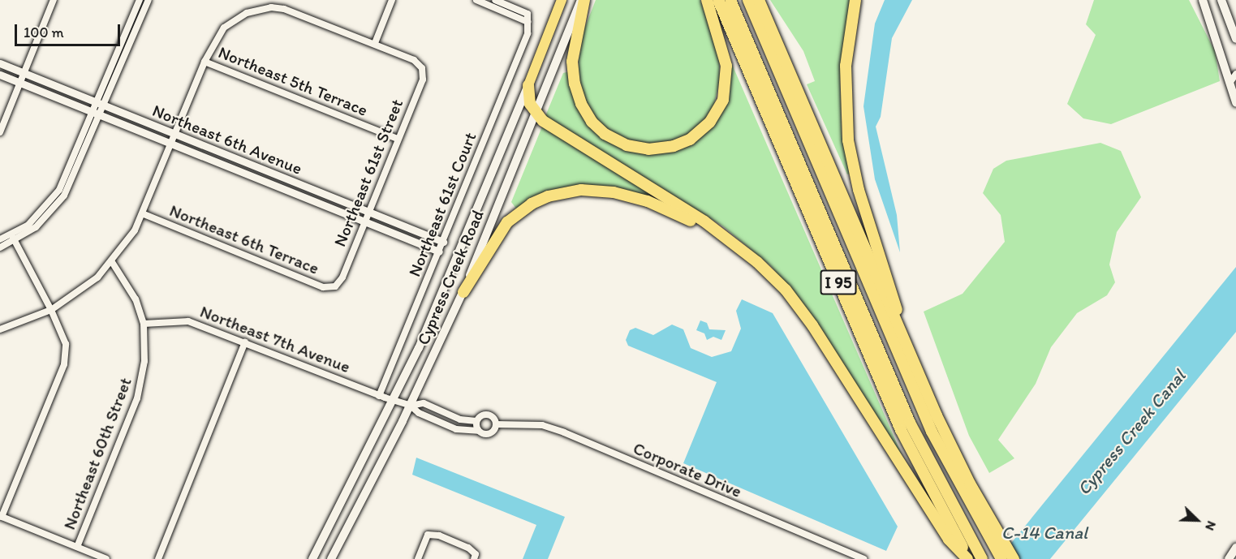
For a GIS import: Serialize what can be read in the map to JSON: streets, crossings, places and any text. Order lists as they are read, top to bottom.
{
  "streets": {
    "highway": ["I 95"],
    "main road": ["Cypress Creek Road"],
    "street": [
      "Northeast 5th Terrace",
      "Northeast 6th Avenue",
      "Northeast 61st Street",
      "Northeast 61st Court",
      "Northeast 6th Terrace",
      "Northeast 7th Avenue",
      "Northeast 60th Street",
      "Corporate Drive"
    ]
  },
  "crossings": [
    ["Northeast 5th Terrace", "Northeast 61st Street"],
    ["Northeast 6th Avenue", "Northeast 61st Street"],
    ["Northeast 6th Avenue", "Northeast 61st Court"],
    ["Northeast 61st Street", "Northeast 6th Terrace"],
    ["Northeast 61st Court", "Northeast 7th Avenue"],
    ["Cypress Creek Road", "Northeast 7th Avenue"],
    ["Northeast 7th Avenue", "Northeast 60th Street"]
  ],
  "water": ["Cypress Creek Canal", "C-14 Canal"],
  "scale_bar": "100 m",
  "north": "bottom right"
}
